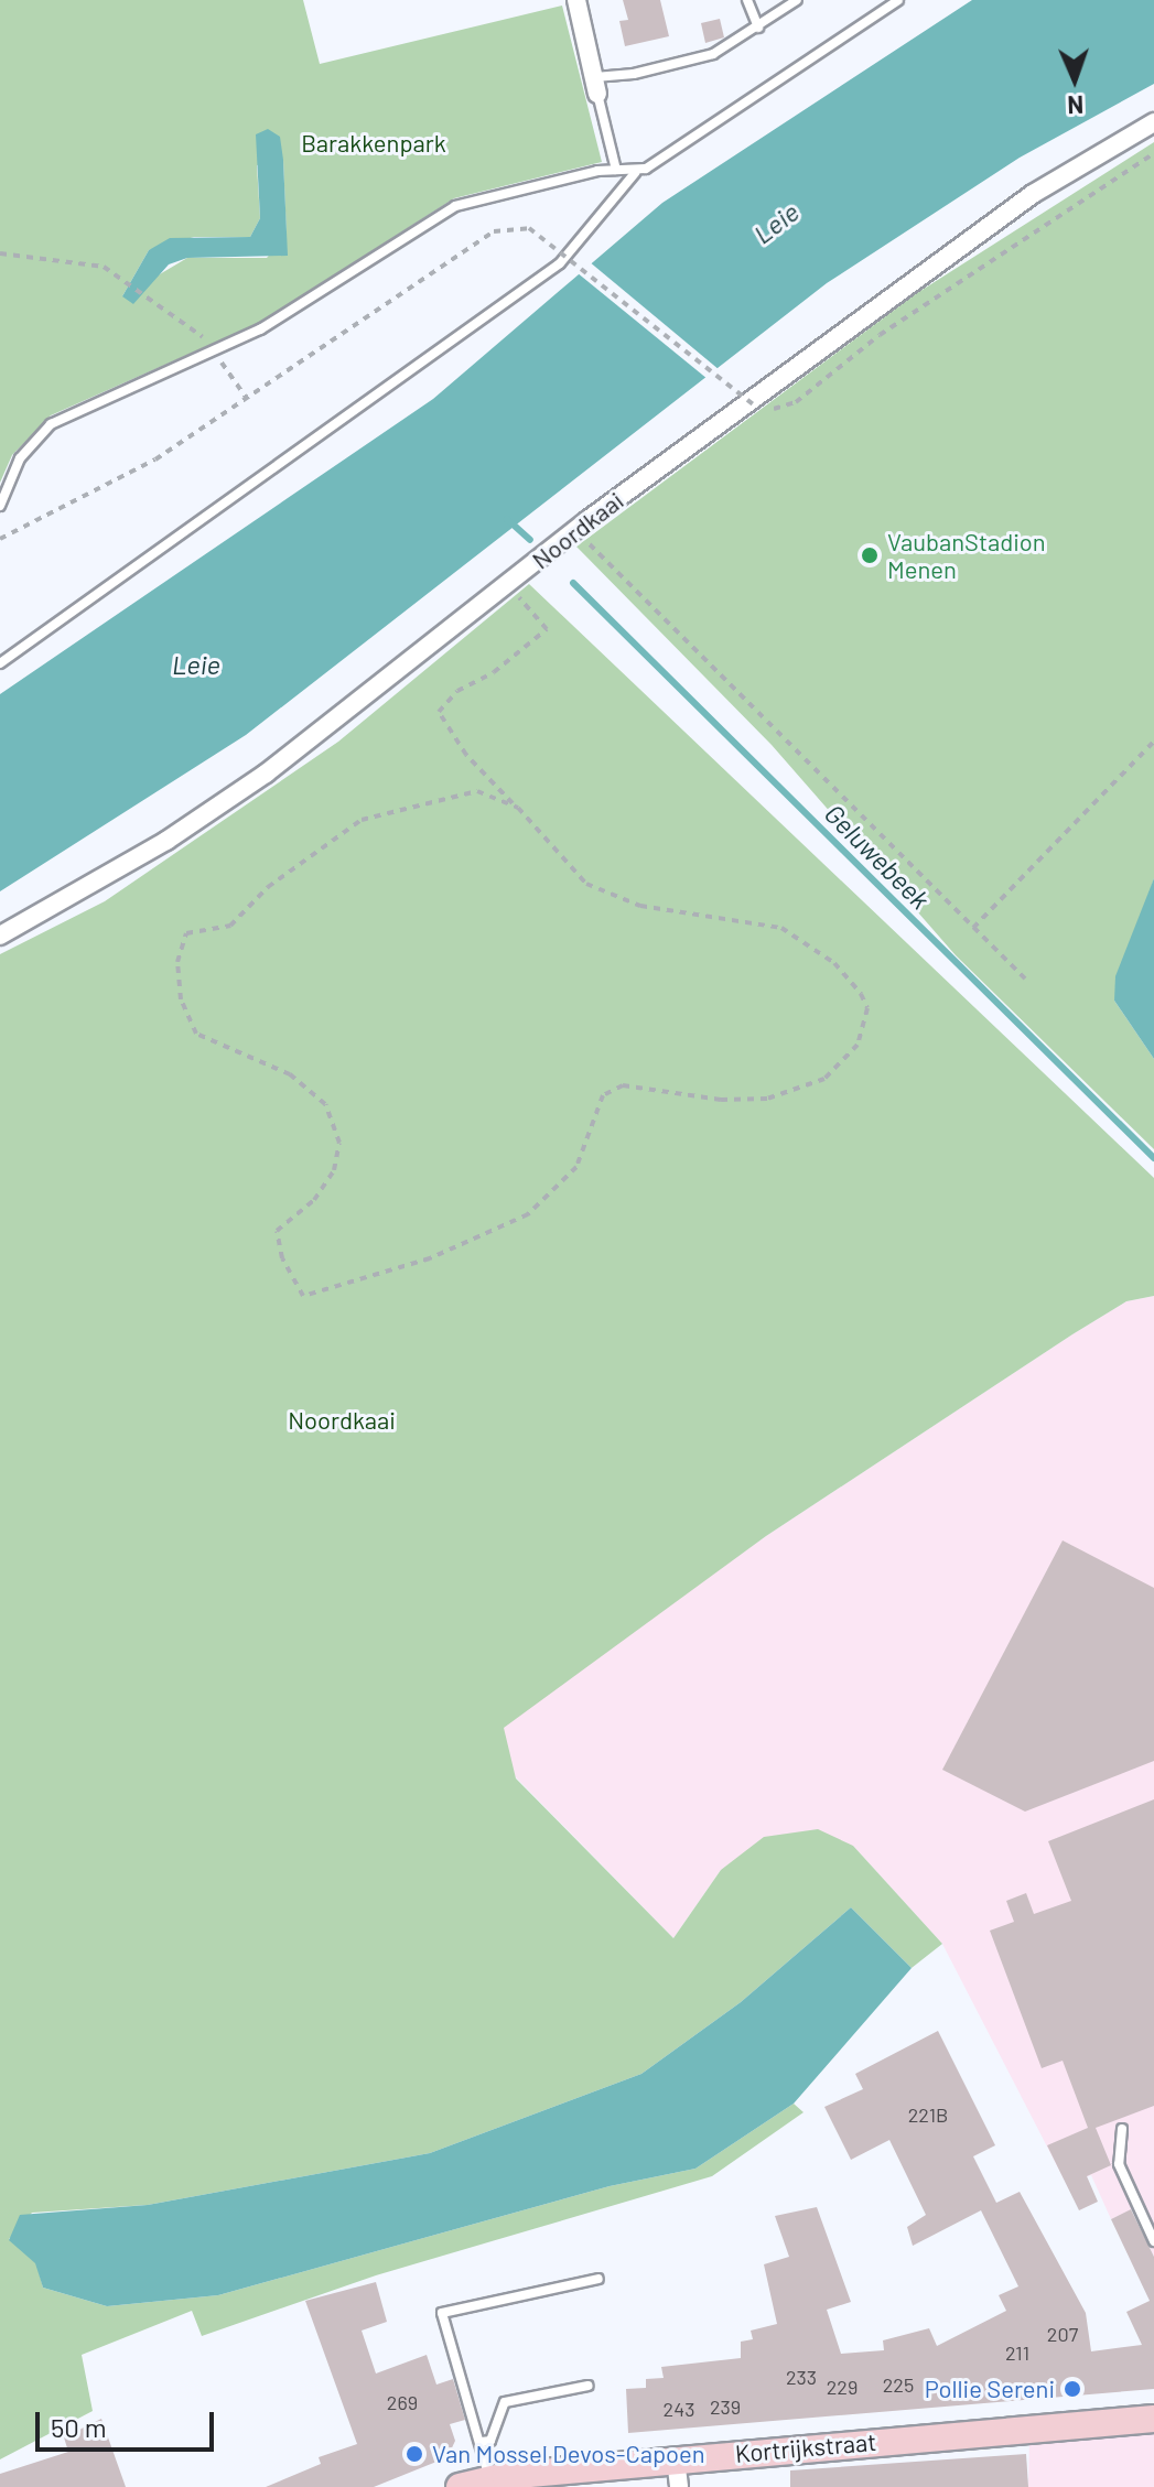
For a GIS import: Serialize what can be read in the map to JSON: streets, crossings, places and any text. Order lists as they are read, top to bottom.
{
  "streets": {
    "street": ["Noordkaai", "Kortrijkstraat"]
  },
  "water": ["Leie", "Geluwebeek"],
  "parks": ["Barakkenpark", "Noordkaai"],
  "places": ["VaubanStadion Menen", "Pollie Sereni", "Van Mossel Devos-Capoen"],
  "house_numbers": [
    "221B",
    "207",
    "211",
    "233",
    "225",
    "229",
    "269",
    "239",
    "243"
  ],
  "scale_bar": "50 m",
  "north": "bottom"
}
